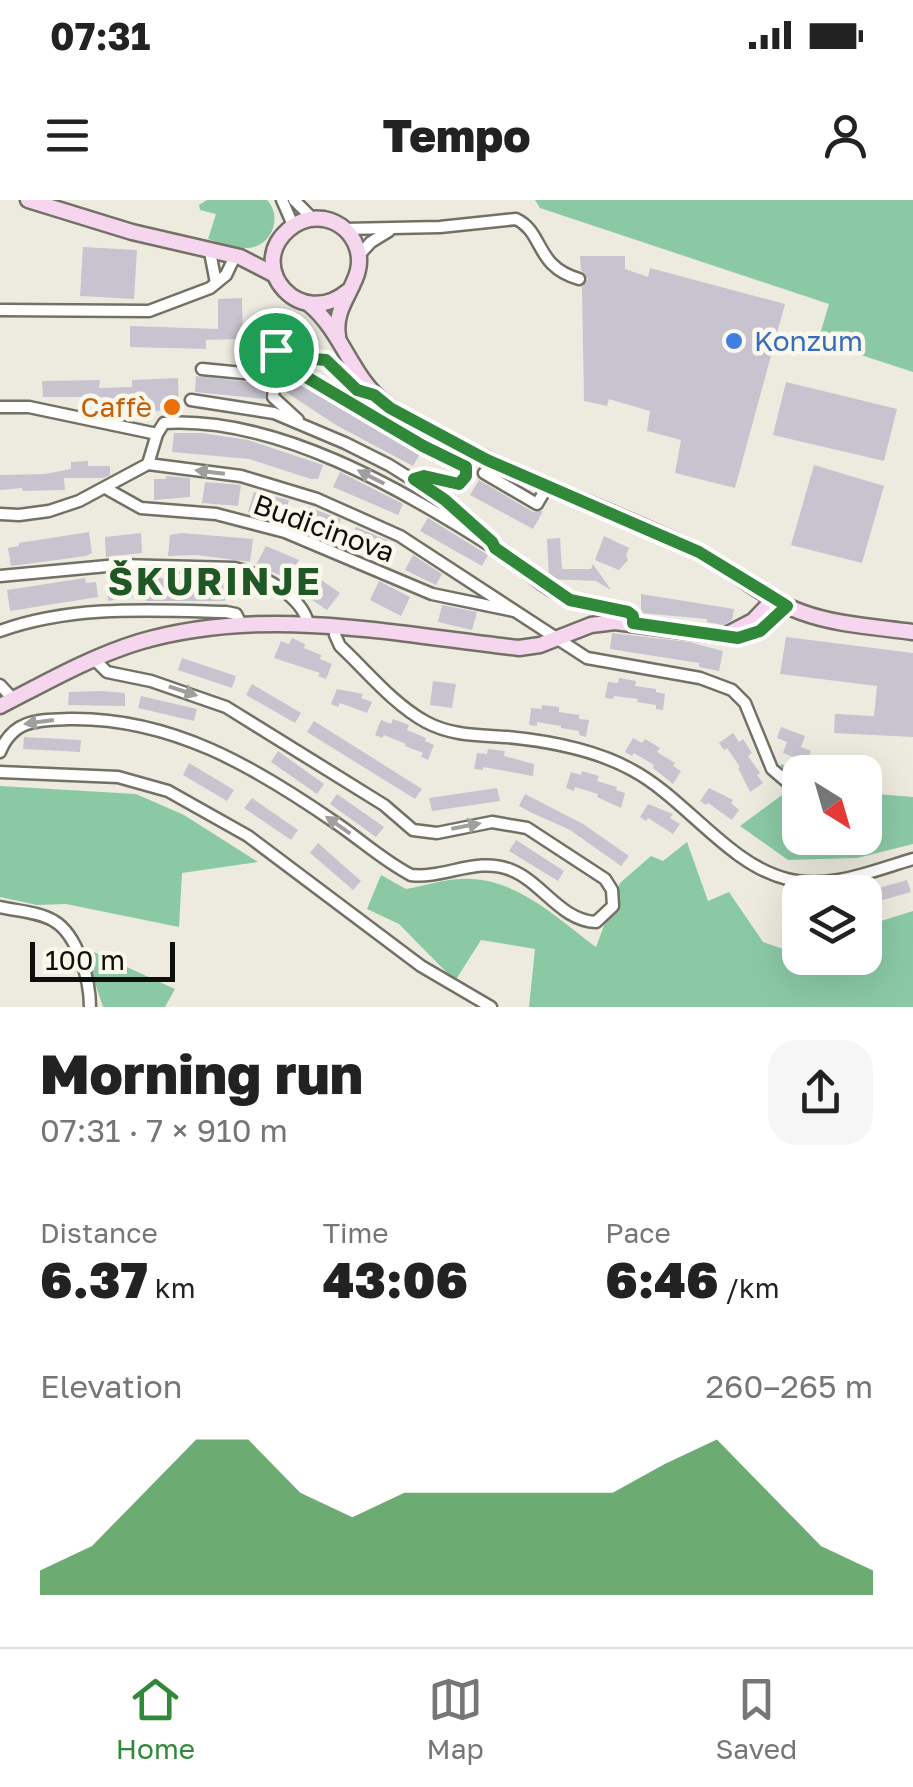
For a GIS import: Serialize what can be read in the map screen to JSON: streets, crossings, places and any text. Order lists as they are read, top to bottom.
{
  "streets": {
    "street": ["Budicinova"]
  },
  "districts": ["ŠKURINJE"],
  "places": ["Konzum", "Caffè"],
  "scale_bar": "100 m",
  "north": "bottom right",
  "page": {
    "status": "07:31",
    "header": "Tempo",
    "scale": "100 m",
    "heading": ["Morning run", "07:31 · 7 × 910 m"],
    "stats": [
      ["Distance", "6.37 km"],
      ["Time", "43:06"],
      ["Pace", "6:46 /km"]
    ],
    "chart": ["Elevation", "260–265 m"],
    "tabs": ["Home", "Map", "Saved"]
  }
}
